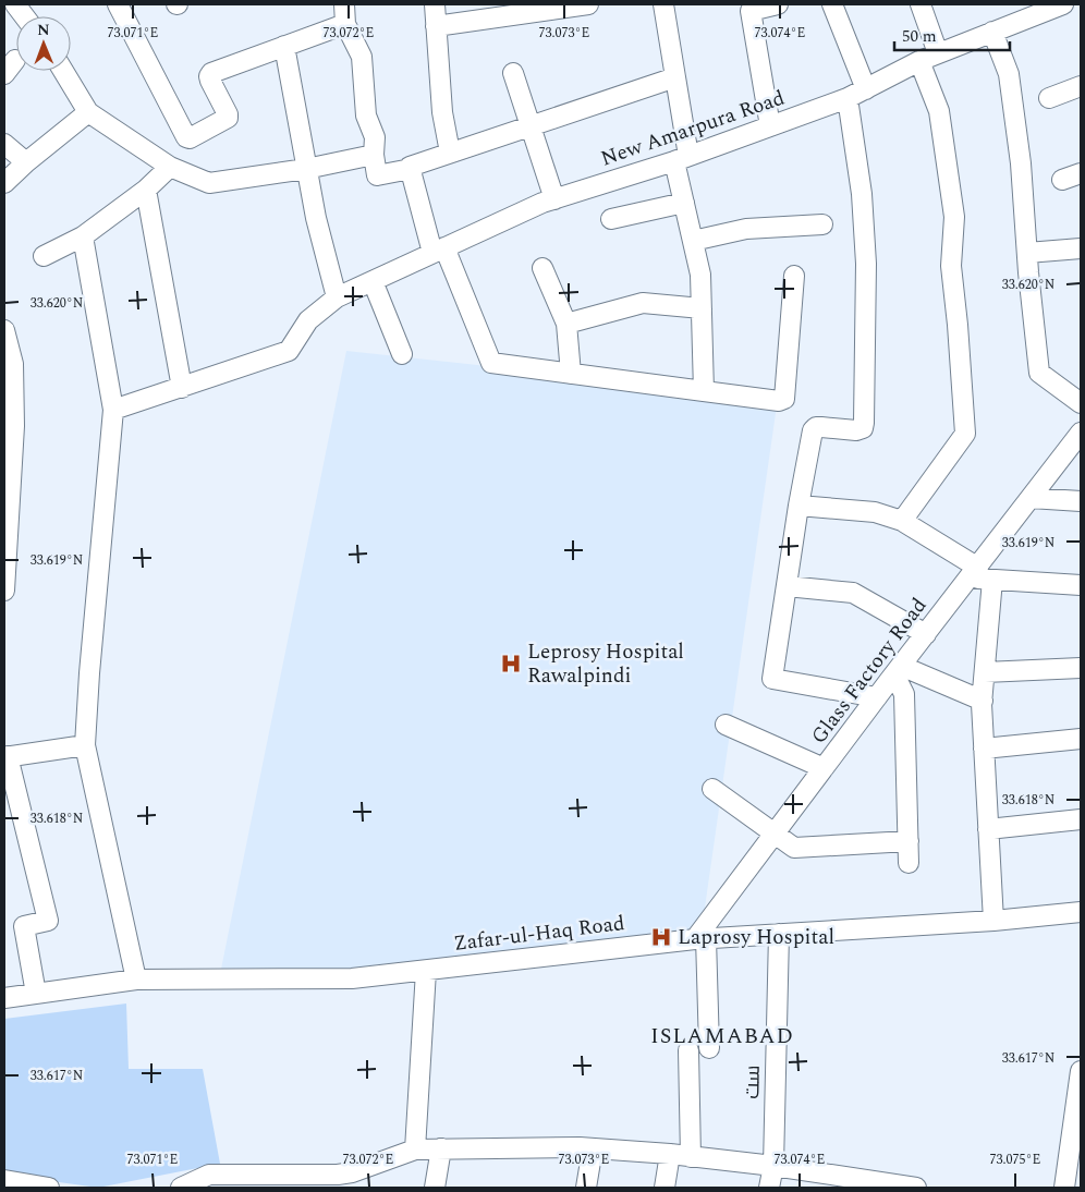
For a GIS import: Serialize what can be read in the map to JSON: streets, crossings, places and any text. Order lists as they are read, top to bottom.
{
  "streets": {
    "street": [
      "New Amarpura Road",
      "Glass Factory Road",
      "Zafar-ul-Haq Road",
      "ست"
    ]
  },
  "crossings": [
    ["Glass Factory Road", "Zafar-ul-Haq Road"],
    ["Zafar-ul-Haq Road", "ست"]
  ],
  "districts": ["ISLAMABAD"],
  "places": {
    "hospital": ["Leprosy Hospital Rawalpindi", "Laprosy Hospital"]
  },
  "scale_bar": "50 m",
  "north": "top",
  "coordinates": [
    "73.071°E",
    "73.072°E",
    "73.073°E",
    "73.074°E",
    "33.620°N",
    "33.619°N",
    "33.618°N",
    "33.617°N",
    "73.075°E"
  ]
}
